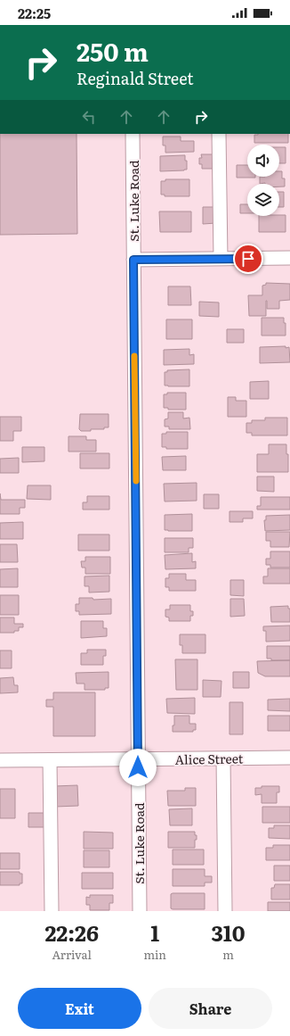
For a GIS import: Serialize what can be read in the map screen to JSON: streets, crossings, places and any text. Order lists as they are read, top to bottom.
{
  "streets": {
    "street": ["St. Luke Road", "Alice Street"]
  },
  "crossings": [
    ["St. Luke Road", "Alice Street"]
  ],
  "page": {
    "status": "22:25",
    "turn": ["250 m", "Reginald Street"],
    "eta": [
      "22:26",
      "Arrival",
      "1",
      "min",
      "310",
      "m"
    ],
    "buttons": ["Exit", "Share"]
  }
}
